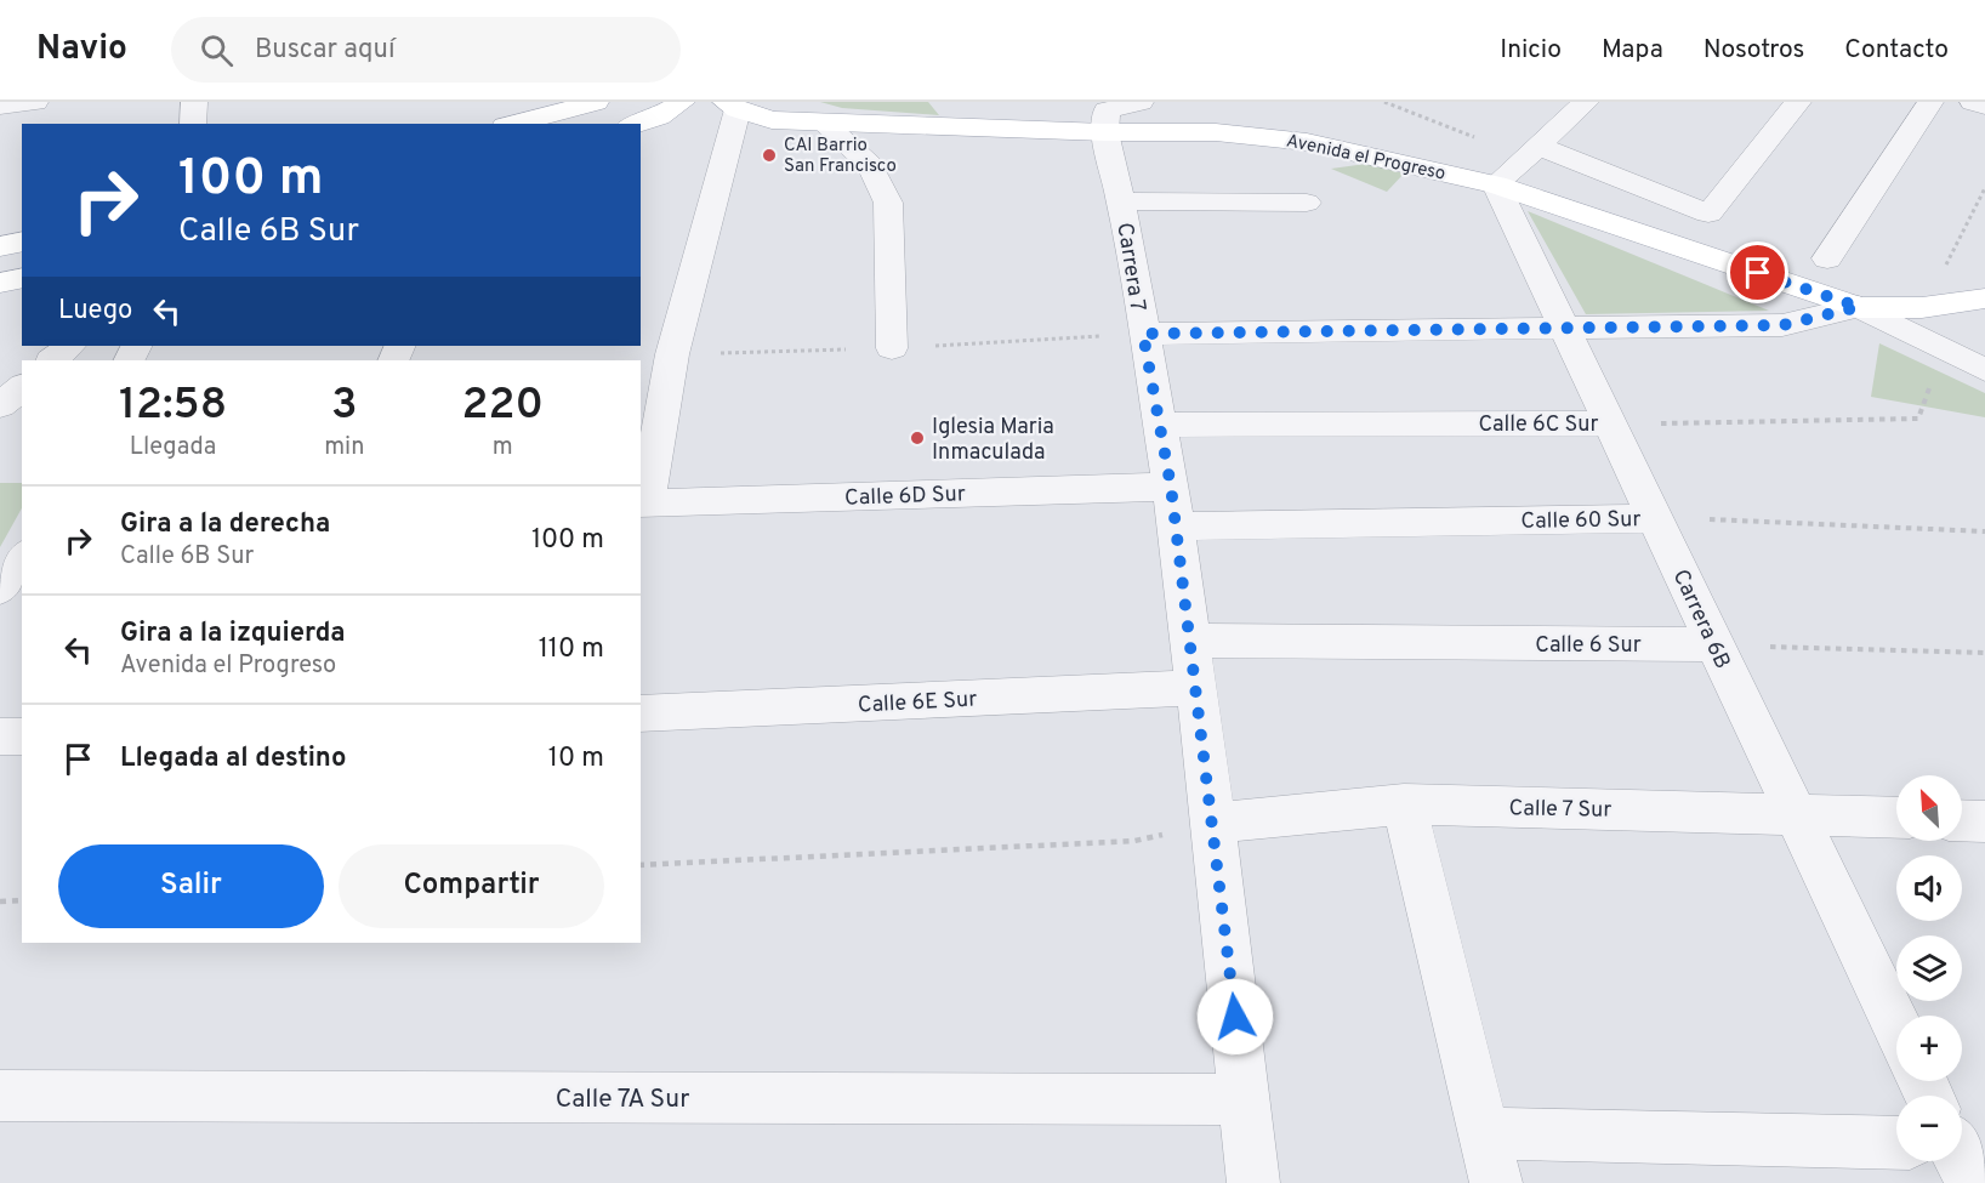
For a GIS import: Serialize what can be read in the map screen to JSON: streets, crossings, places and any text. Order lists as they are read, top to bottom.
{
  "streets": {
    "main road": ["Avenida el Progreso"],
    "street": [
      "Carrera 7",
      "Calle 6C Sur",
      "Calle 6D Sur",
      "Calle 60 Sur",
      "Carrera 6B",
      "Calle 6 Sur",
      "Calle 6E Sur",
      "Calle 7 Sur",
      "Calle 7A Sur"
    ]
  },
  "crossings": [
    ["Avenida el Progreso", "Carrera 7"],
    ["Avenida el Progreso", "Carrera 6B"],
    ["Carrera 7", "Calle 6C Sur"],
    ["Carrera 7", "Calle 6D Sur"],
    ["Carrera 7", "Calle 60 Sur"],
    ["Carrera 7", "Calle 6 Sur"],
    ["Carrera 7", "Calle 6E Sur"],
    ["Carrera 7", "Calle 7 Sur"],
    ["Carrera 7", "Calle 7A Sur"],
    ["Calle 6C Sur", "Carrera 6B"],
    ["Calle 60 Sur", "Carrera 6B"],
    ["Carrera 6B", "Calle 6 Sur"],
    ["Carrera 6B", "Calle 7 Sur"]
  ],
  "places": ["CAI Barrio San Francisco", "Iglesia Maria Inmaculada"],
  "north": "top left",
  "page": {
    "header": "Navio",
    "search": "Buscar aquí",
    "nav": [
      "Inicio",
      "Mapa",
      "Nosotros",
      "Contacto"
    ],
    "turn": ["100 m", "Calle 6B Sur"],
    "then": "Luego",
    "eta": [
      "12:58",
      "Llegada",
      "3",
      "min",
      "220",
      "m"
    ],
    "list": [
      {
        "name": "Gira a la derecha",
        "note": "Calle 6B Sur",
        "value": "100 m"
      },
      {
        "name": "Gira a la izquierda",
        "note": "Avenida el Progreso",
        "value": "110 m"
      },
      {
        "name": "Llegada al destino",
        "value": "10 m"
      }
    ],
    "map_buttons": ["+", "−"],
    "buttons": ["Salir", "Compartir"]
  }
}
